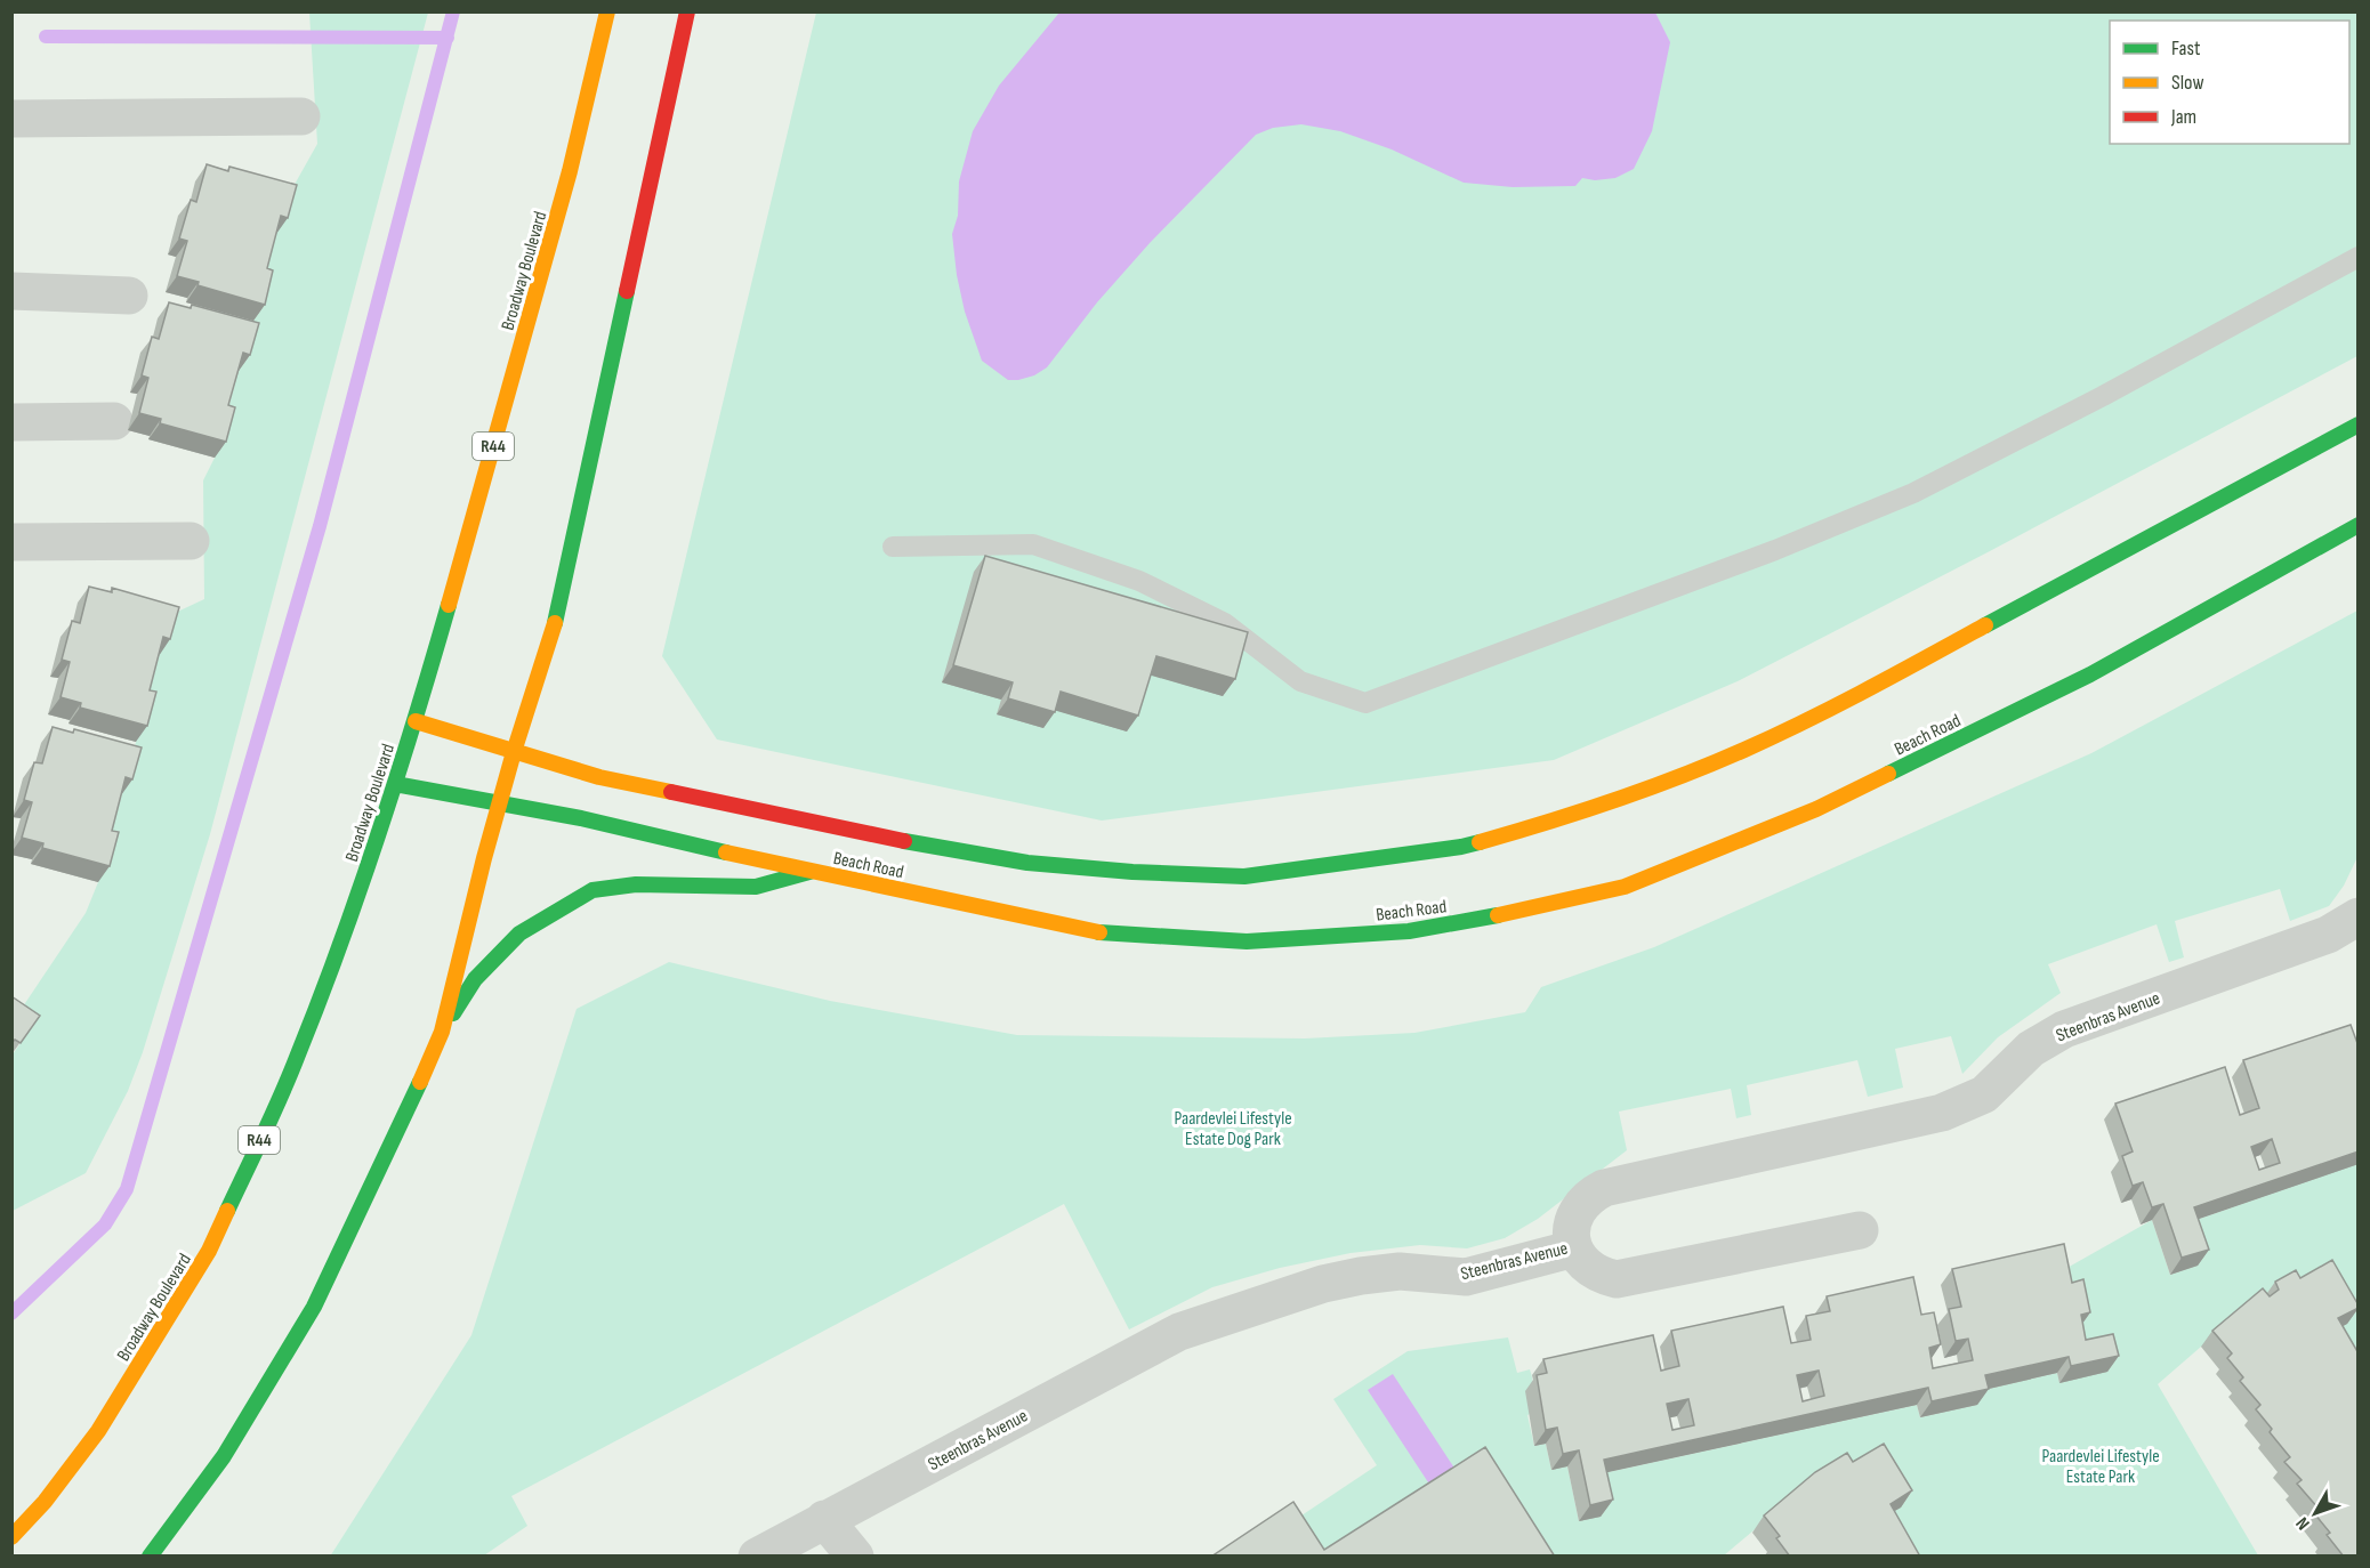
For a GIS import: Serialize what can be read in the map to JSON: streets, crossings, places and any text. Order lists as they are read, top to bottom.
{
  "streets": {
    "main road": ["Broadway Boulevard", "R44", "Beach Road"],
    "street": ["Steenbras Avenue"]
  },
  "crossings": [
    ["Broadway Boulevard", "Beach Road"]
  ],
  "parks": ["Paardevlei Lifestyle Estate Dog Park", "Paardevlei Lifestyle Estate Park"],
  "legend": ["Fast", "Slow", "Jam"],
  "north": "bottom left"
}
